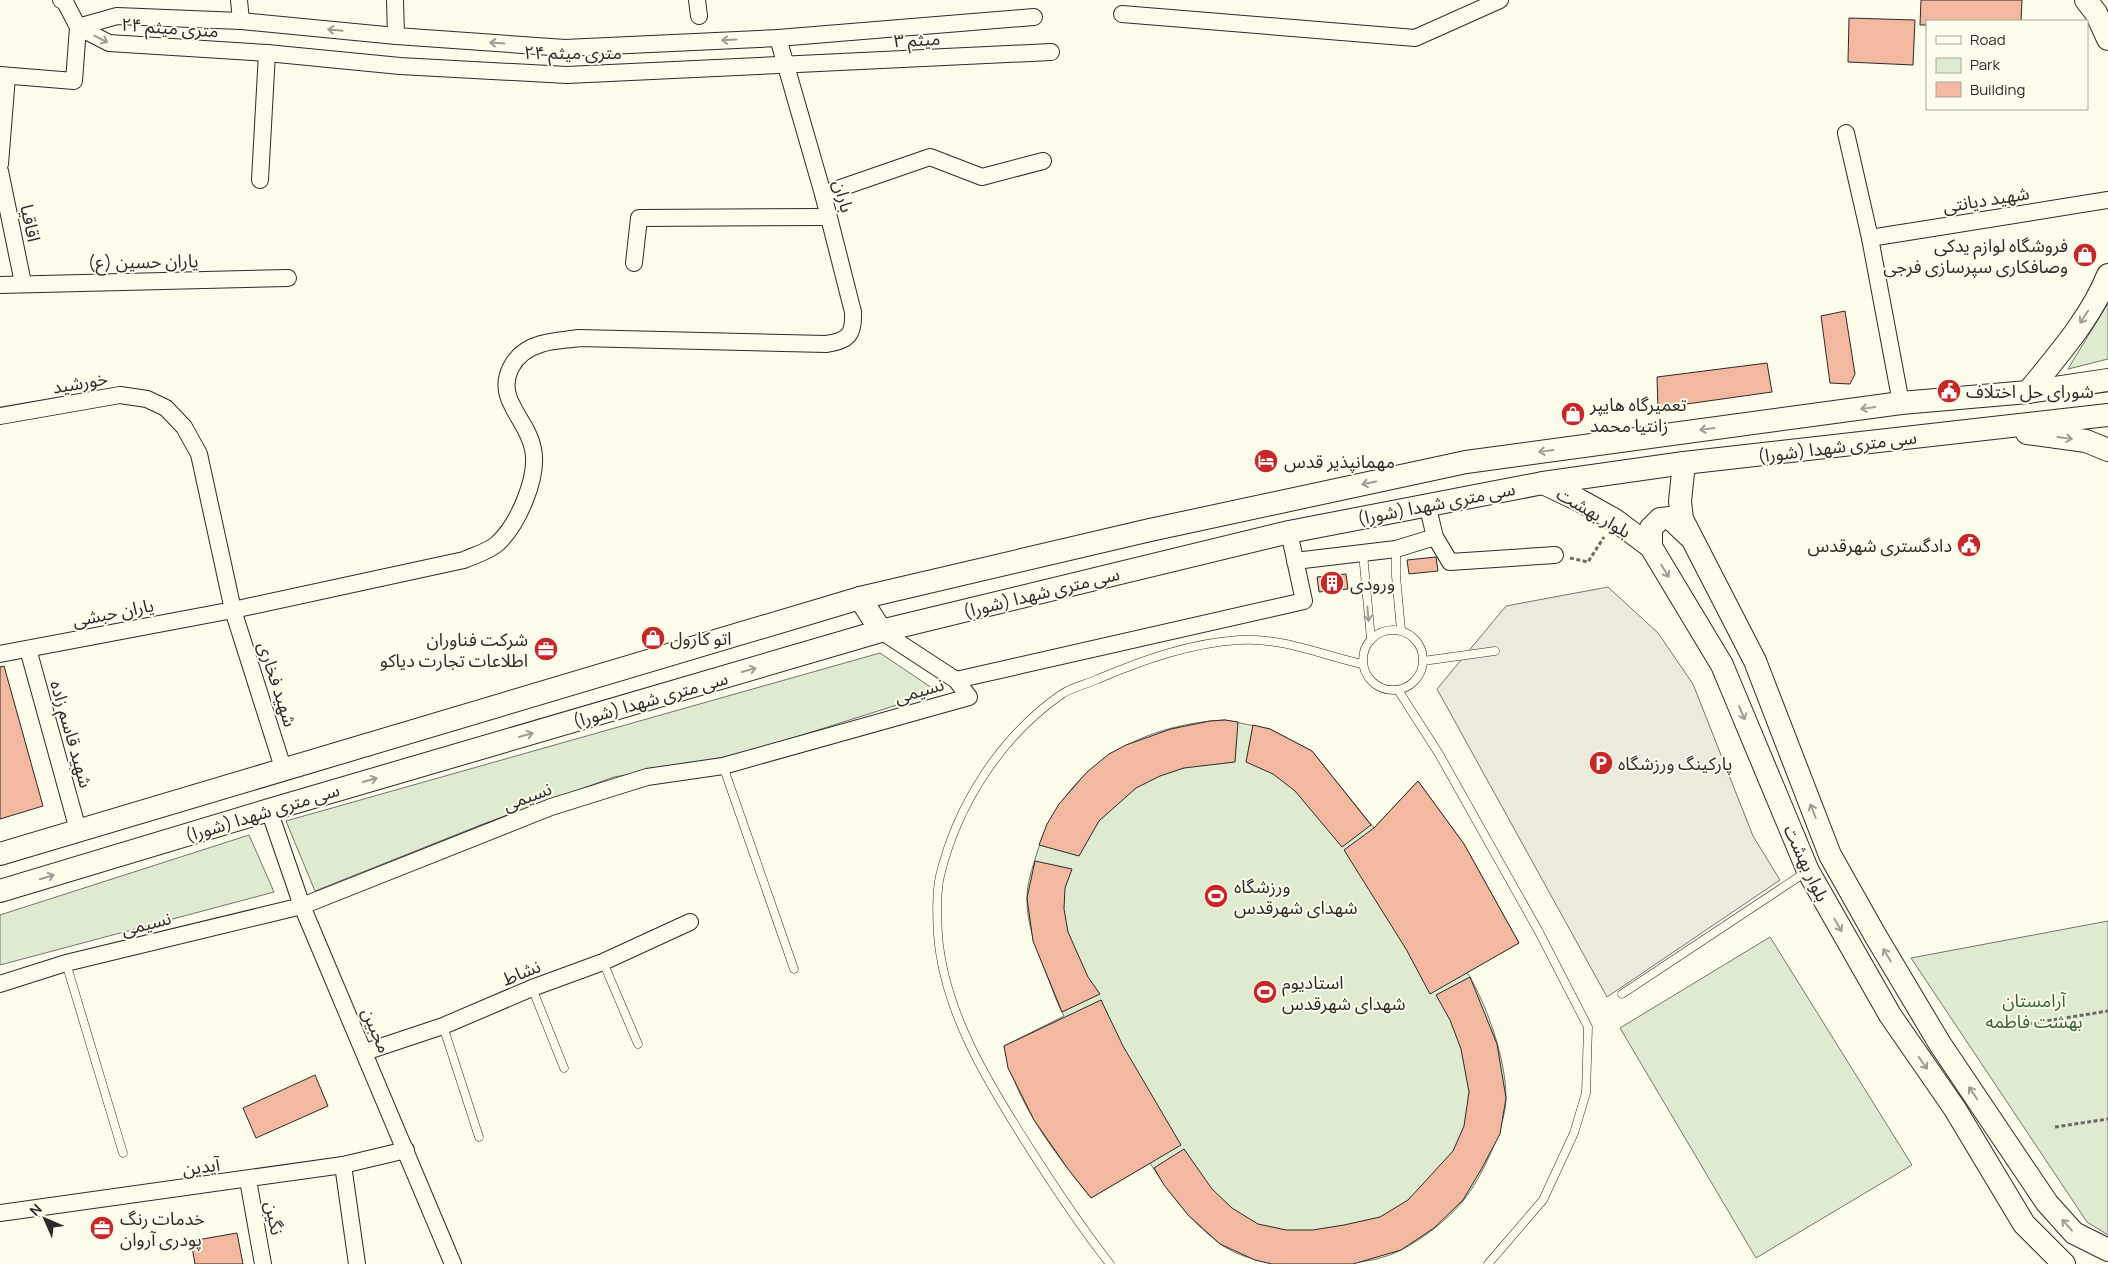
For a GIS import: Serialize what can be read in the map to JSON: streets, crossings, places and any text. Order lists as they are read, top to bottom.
{
  "streets": {
    "main road": ["سی متری شهدا (شورا)", "بلوار بهشت"],
    "street": [
      "۲۴ متری میثم",
      "میثم ۳",
      "باران",
      "شهید دیانتی",
      "اقاقیا",
      "یاران حسین (ع)",
      "خورشید",
      "یاران حبشی",
      "شهید فخاری",
      "نسیمی",
      "شهید قاسم زاده",
      "نشاط",
      "محبین",
      "آیدین",
      "نگین"
    ]
  },
  "crossings": [
    ["۲۴ متری میثم", "میثم ۳"],
    ["۲۴ متری میثم", "باران"],
    ["میثم ۳", "باران"],
    ["باران", "یاران حبشی"],
    ["اقاقیا", "یاران حسین (ع)"],
    ["خورشید", "شهید فخاری"],
    ["سی متری شهدا (شورا)", "بلوار بهشت"],
    ["سی متری شهدا (شورا)", "شهید فخاری"],
    ["سی متری شهدا (شورا)", "نسیمی"],
    ["سی متری شهدا (شورا)", "شهید قاسم زاده"],
    ["سی متری شهدا (شورا)", "محبین"],
    ["یاران حبشی", "شهید فخاری"],
    ["یاران حبشی", "شهید قاسم زاده"],
    ["نسیمی", "محبین"],
    ["نشاط", "محبین"],
    ["محبین", "آیدین"],
    ["آیدین", "نگین"]
  ],
  "parks": ["آرامستان بهشت فاطمه"],
  "places": {
    "shop": ["فروشگاه لوازم یدکی وصافکاری سپرسازی فرجی", "تعمیرگاه هایپر زانتیا محمد", "اتو کارول"],
    "public building": ["شورای حل اختلاف", "دادگستری شهرقدس"],
    "hotel": ["مهمانپذیر قدس"],
    "building": ["ورودی"],
    "office": ["شرکت فناوران اطلاعات تجارت دیاکو", "خدمات رنگ پودری آروان"],
    "parking": ["پارکینگ ورزشگاه"],
    "sports": ["ورزشگاه شهدای شهرقدس", "استادیوم شهدای شهرقدس"]
  },
  "legend": ["Road", "Park", "Building"],
  "north": "top left"
}
